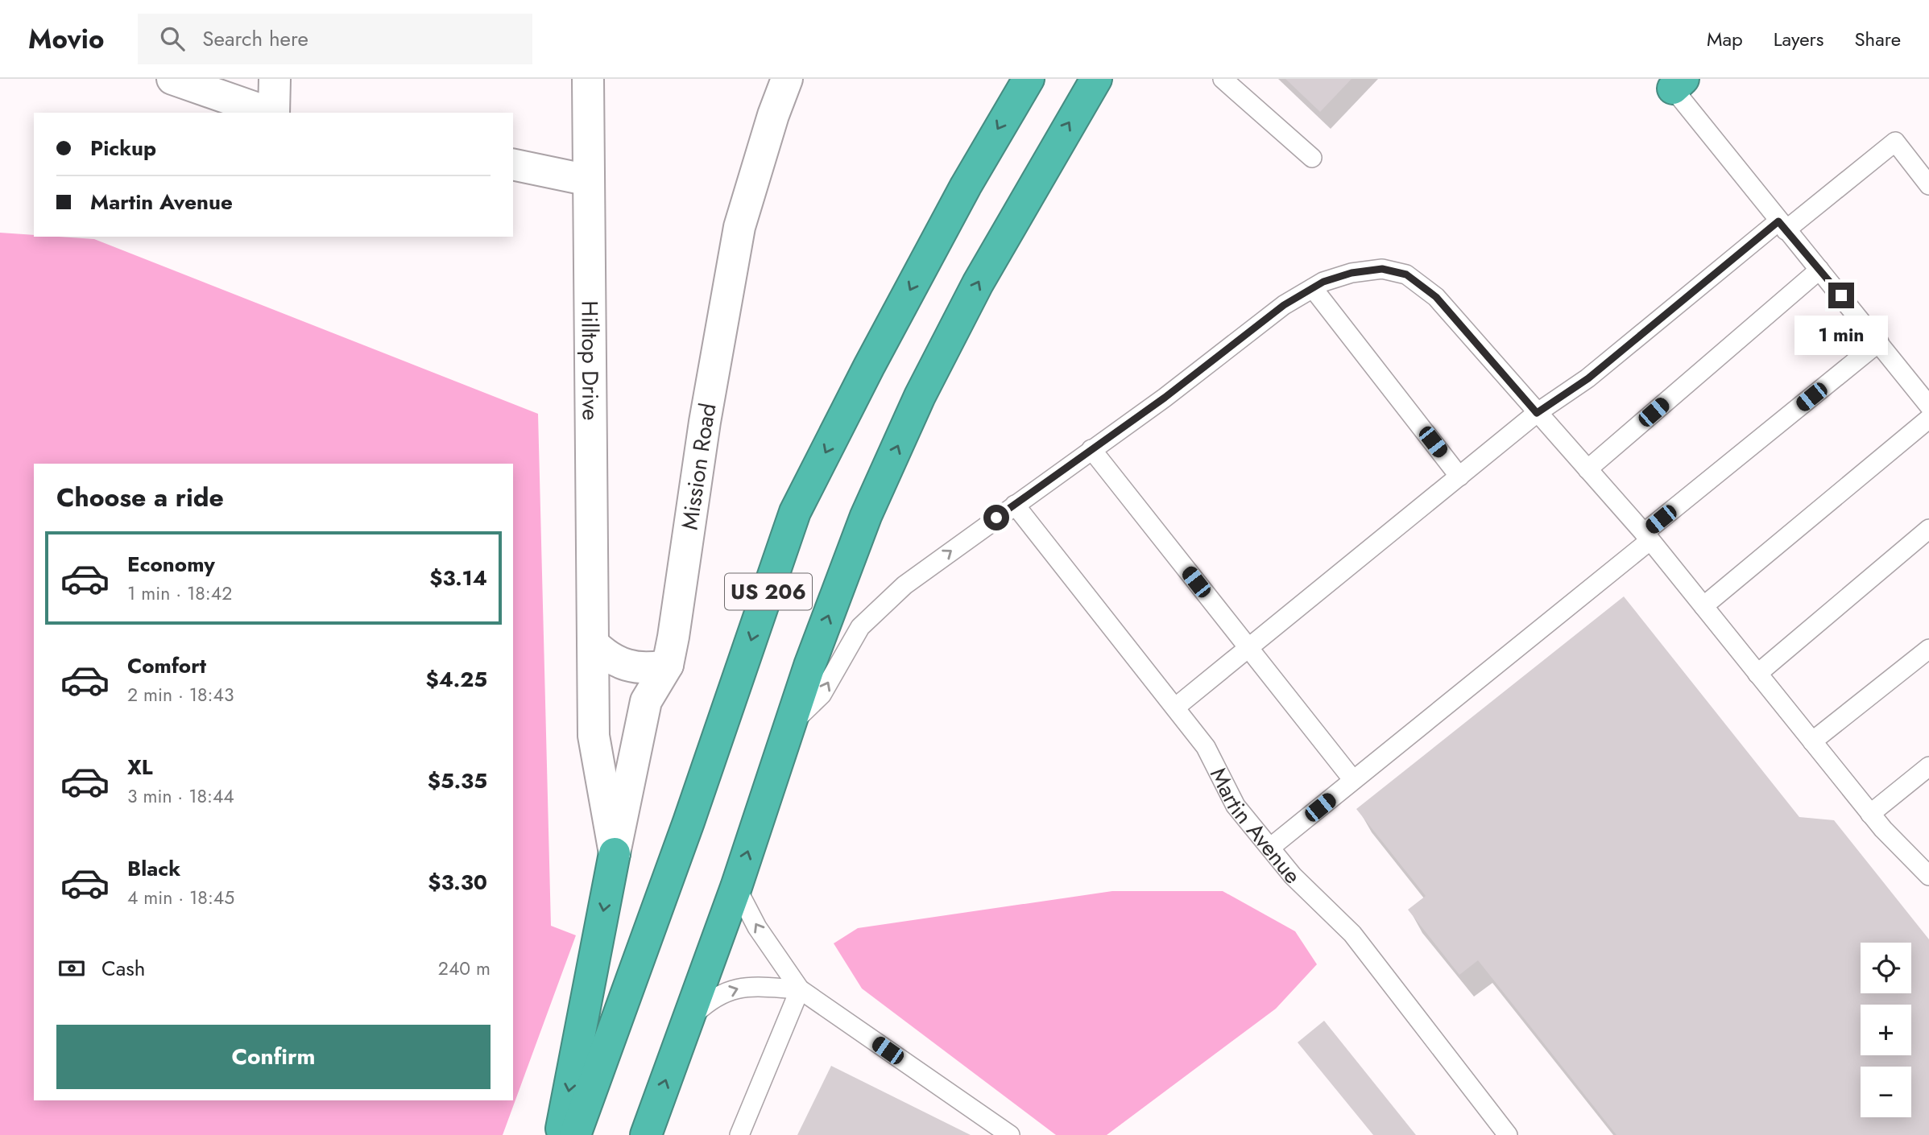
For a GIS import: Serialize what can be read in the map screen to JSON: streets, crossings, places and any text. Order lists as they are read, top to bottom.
{
  "streets": {
    "highway": ["US 206"],
    "street": ["Hilltop Drive", "Mission Road"],
    "lane": ["Martin Avenue"]
  },
  "crossings": [
    ["Hilltop Drive", "Mission Road"]
  ],
  "page": {
    "header": "Movio",
    "search": "Search here",
    "nav": ["Map", "Layers", "Share"],
    "banner": ["Pickup", "Martin Avenue"],
    "bubble": "1 min",
    "heading": "Choose a ride",
    "list": [
      {
        "name": "Economy",
        "note": "1 min · 18:42",
        "value": "$3.14"
      },
      {
        "name": "Comfort",
        "note": "2 min · 18:43",
        "value": "$4.25"
      },
      {
        "name": "XL",
        "note": "3 min · 18:44",
        "value": "$5.35"
      },
      {
        "name": "Black",
        "note": "4 min · 18:45",
        "value": "$3.30"
      }
    ],
    "pay": ["Cash", "240 m"],
    "map_buttons": ["+", "−"],
    "buttons": "Confirm"
  }
}
